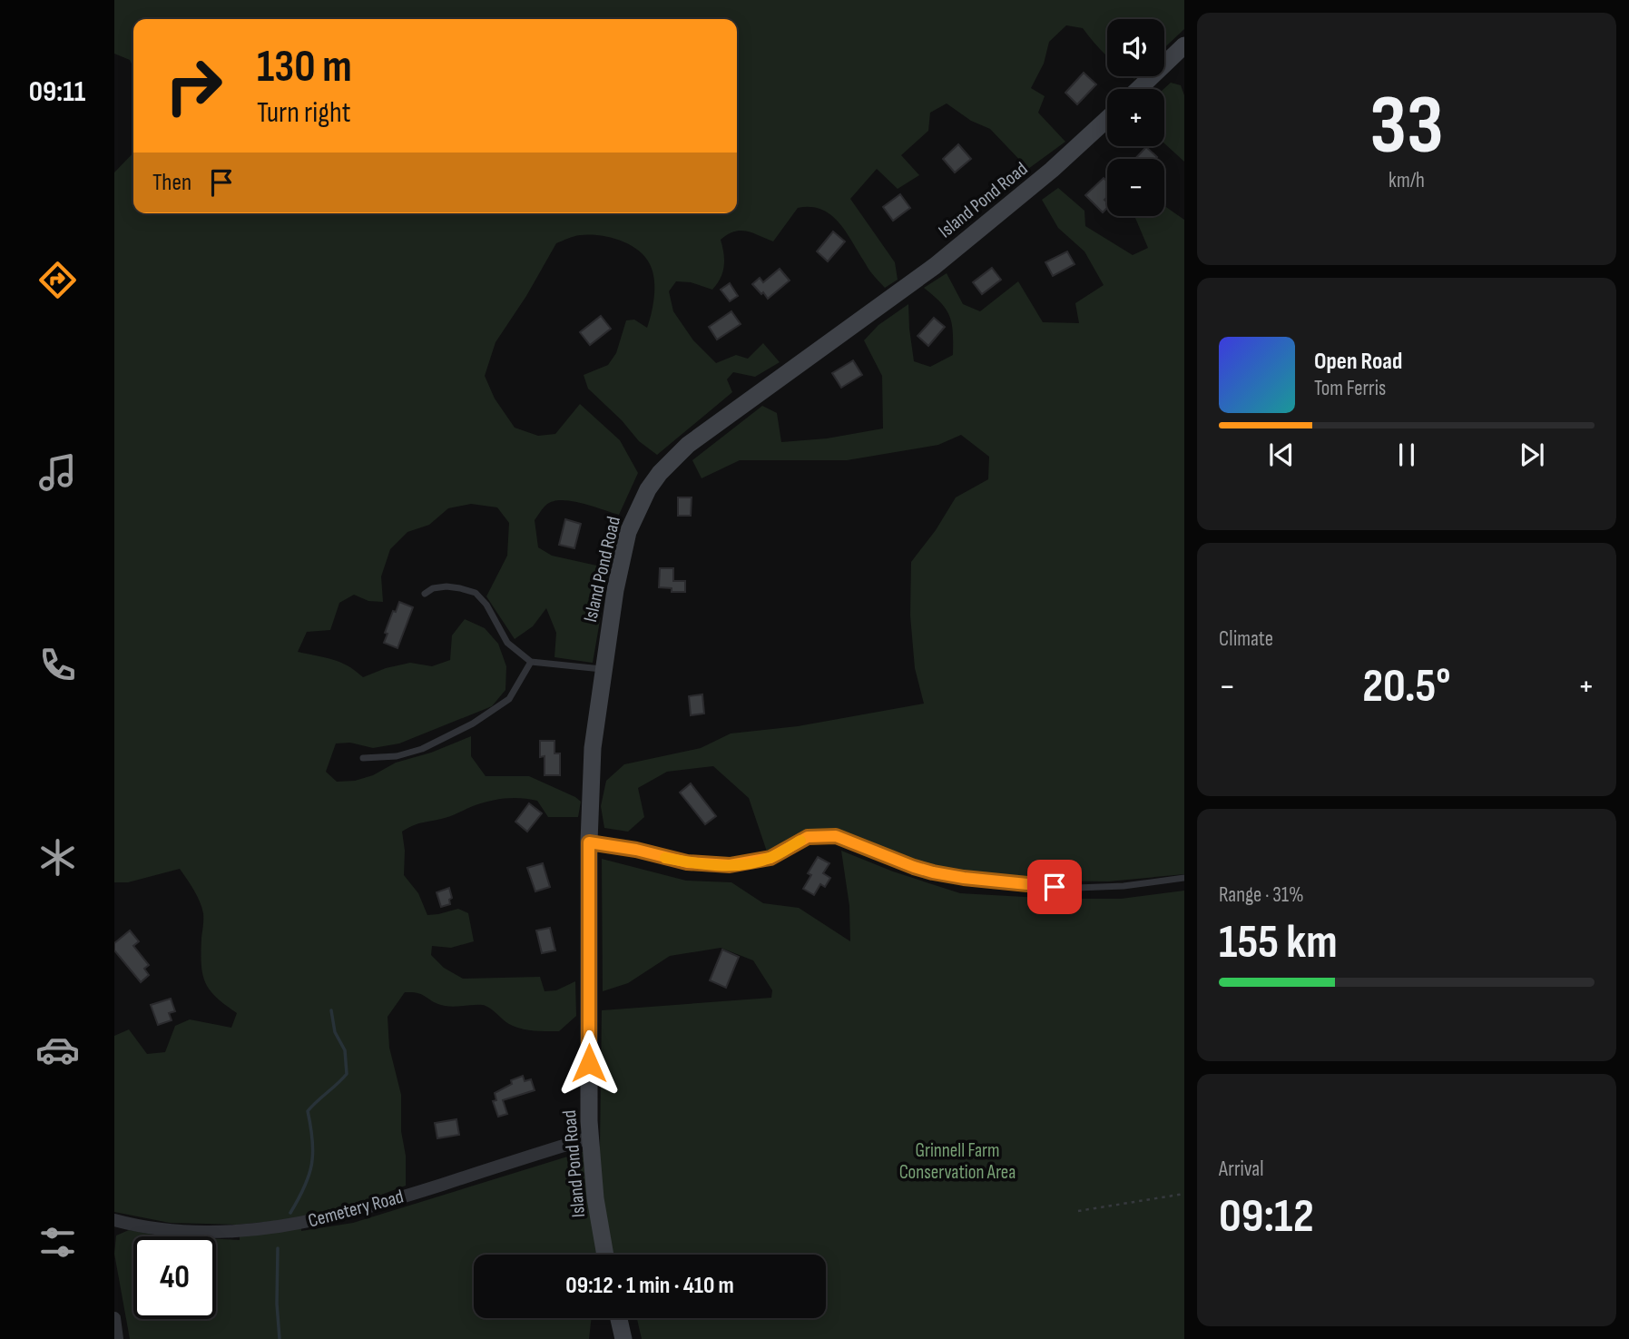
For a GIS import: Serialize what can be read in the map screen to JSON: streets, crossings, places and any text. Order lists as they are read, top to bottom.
{
  "streets": {
    "street": ["Island Pond Road", "Cemetery Road"]
  },
  "crossings": [
    ["Island Pond Road", "Cemetery Road"]
  ],
  "parks": ["Grinnell Farm Conservation Area"],
  "page": {
    "tabs": "09:11",
    "tile": [
      ["33", "km/h"],
      "Climate",
      ["Range · 31%", "155 km"],
      ["Arrival", "09:12"]
    ],
    "map_buttons": ["+", "−"],
    "turn": ["130 m", "Turn right"],
    "then": "Then",
    "song": ["Open Road", "Tom Ferris"],
    "heat": ["−", "20.5°", "+"],
    "limit": "40",
    "trip": "09:12 · 1 min · 410 m"
  }
}
